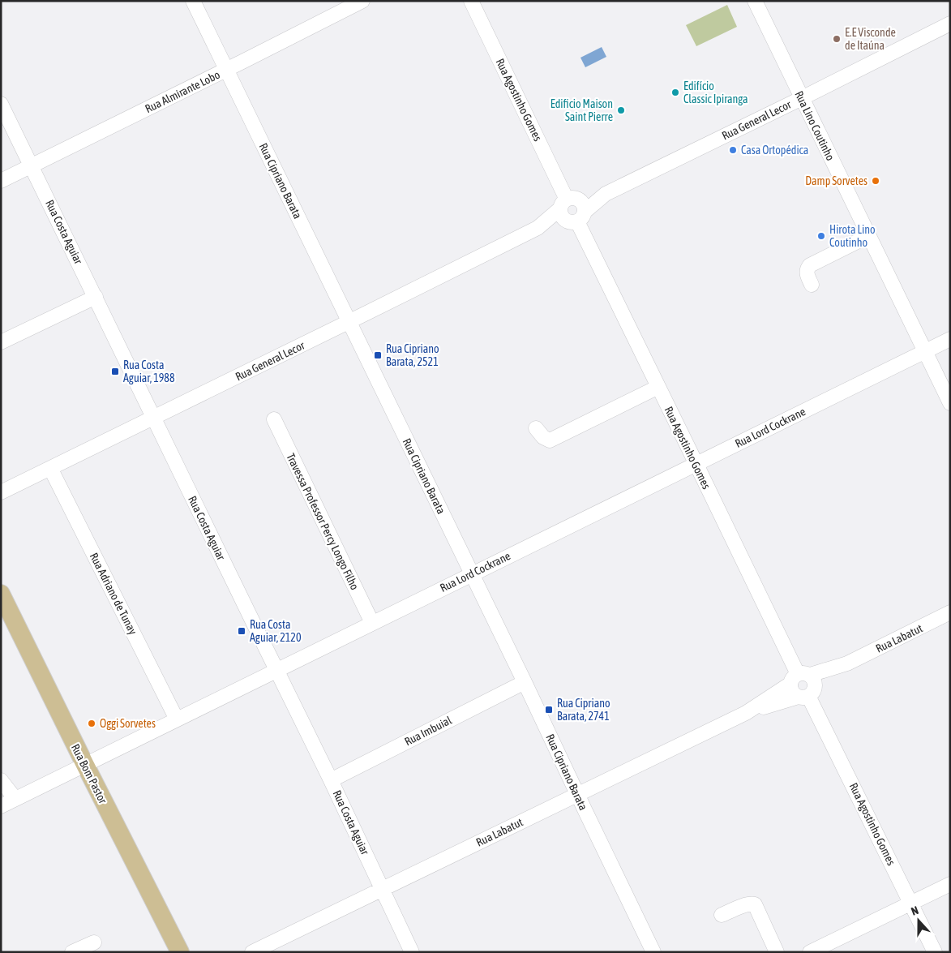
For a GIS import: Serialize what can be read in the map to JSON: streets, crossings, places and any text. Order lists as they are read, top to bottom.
{
  "streets": {
    "main road": ["Rua Bom Pastor"],
    "street": [
      "Rua Almirante Lobo",
      "Rua Agostinho Gomes",
      "Rua General Lecor",
      "Rua Lino Coutinho",
      "Rua Cipriano Barata",
      "Rua Costa Aguiar",
      "Rua Lord Cockrane",
      "Travessa Professor Percy Longo Filho",
      "Rua Adriano de Tunay",
      "Rua Labatut",
      "Rua Imbuial"
    ]
  },
  "crossings": [
    ["Rua Almirante Lobo", "Rua Cipriano Barata"],
    ["Rua Almirante Lobo", "Rua Costa Aguiar"],
    ["Rua Agostinho Gomes", "Rua General Lecor"],
    ["Rua Agostinho Gomes", "Rua Lord Cockrane"],
    ["Rua Agostinho Gomes", "Rua Labatut"],
    ["Rua General Lecor", "Rua Lino Coutinho"],
    ["Rua General Lecor", "Rua Cipriano Barata"],
    ["Rua General Lecor", "Rua Costa Aguiar"],
    ["Rua General Lecor", "Rua Adriano de Tunay"],
    ["Rua Lino Coutinho", "Rua Lord Cockrane"],
    ["Rua Cipriano Barata", "Rua Lord Cockrane"],
    ["Rua Cipriano Barata", "Rua Labatut"],
    ["Rua Cipriano Barata", "Rua Imbuial"],
    ["Rua Costa Aguiar", "Rua Lord Cockrane"],
    ["Rua Costa Aguiar", "Rua Labatut"],
    ["Rua Costa Aguiar", "Rua Imbuial"],
    ["Rua Lord Cockrane", "Travessa Professor Percy Longo Filho"],
    ["Rua Lord Cockrane", "Rua Adriano de Tunay"],
    ["Rua Lord Cockrane", "Rua Bom Pastor"]
  ],
  "places": {
    "other": [
      "E.E Visconde de Itaúna",
      "Edifício Classic Ipiranga",
      "Edificio Maison Saint Pierre",
      "Casa Ortopédica",
      "Damp Sorvetes",
      "Hirota Lino Coutinho",
      "Oggi Sorvetes"
    ],
    "transit": [
      "Rua Cipriano Barata, 2521",
      "Rua Costa Aguiar, 1988",
      "Rua Costa Aguiar, 2120",
      "Rua Cipriano Barata, 2741"
    ]
  },
  "north": "top"
}
